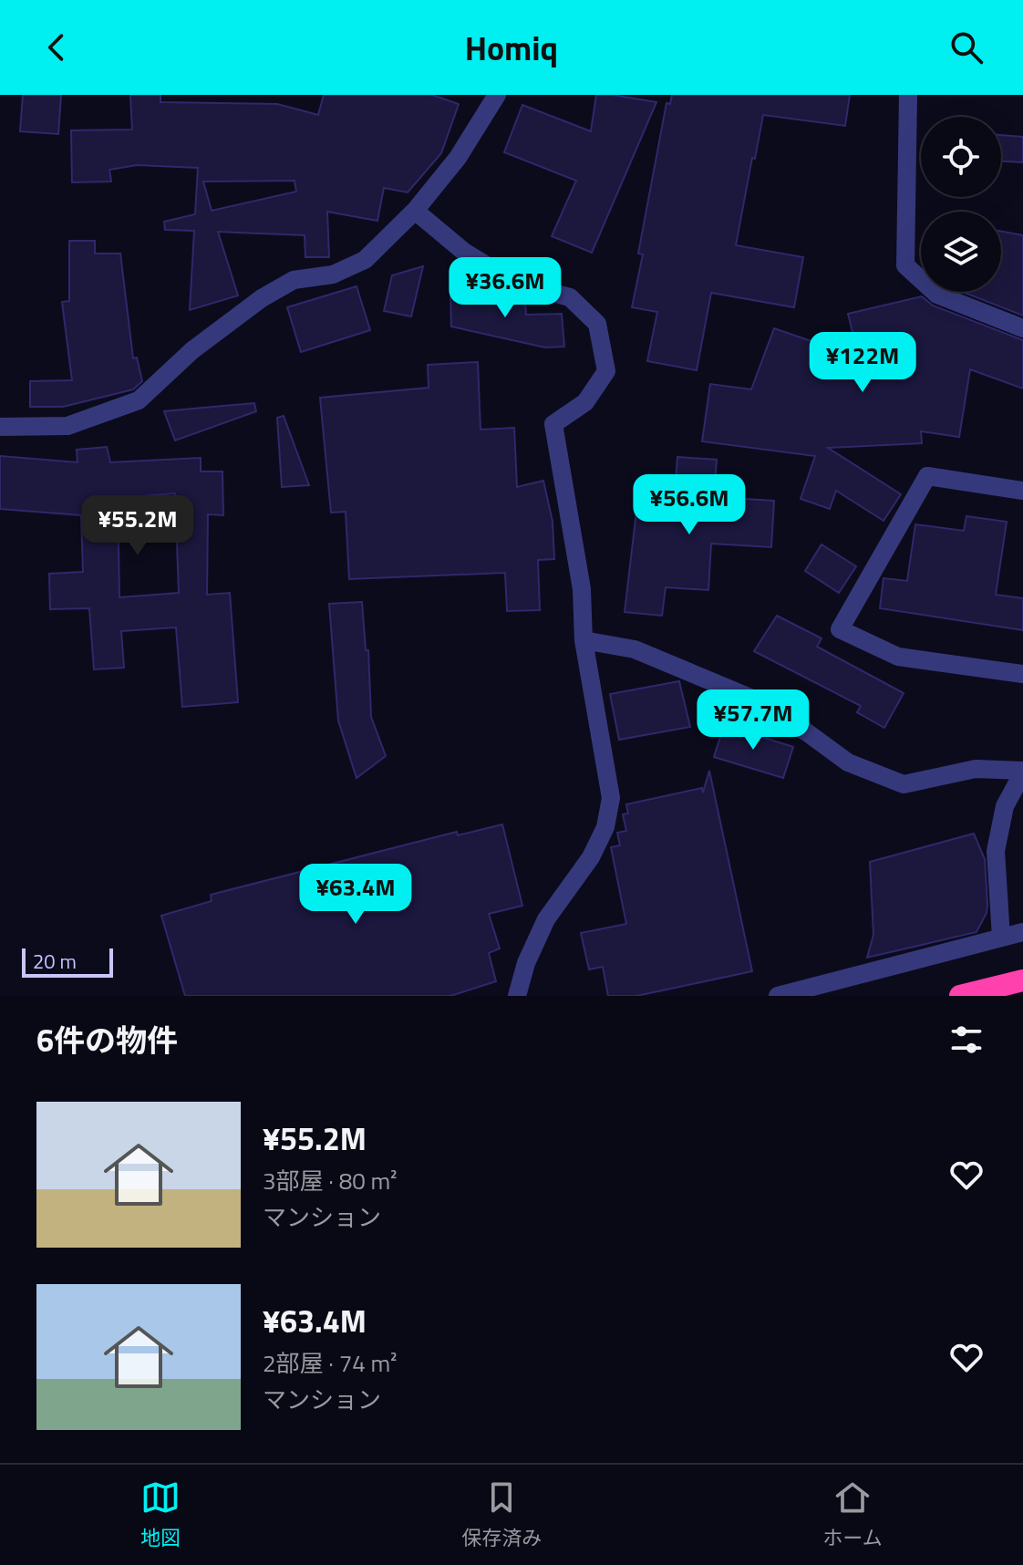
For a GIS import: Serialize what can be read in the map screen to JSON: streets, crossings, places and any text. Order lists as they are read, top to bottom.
{
  "scale_bar": "20 m",
  "page": {
    "header": "Homiq",
    "price": [
      "¥36.6M",
      "¥122M",
      "¥56.6M",
      "¥55.2M",
      "¥57.7M",
      "¥63.4M"
    ],
    "scale": "20 m",
    "heading": "6件の物件",
    "list": [
      {
        "name": "¥55.2M",
        "note": "3部屋 · 80 m² · マンション"
      },
      {
        "name": "¥63.4M",
        "note": "2部屋 · 74 m² · マンション"
      }
    ],
    "tabs": ["地図", "保存済み", "ホーム"]
  }
}
